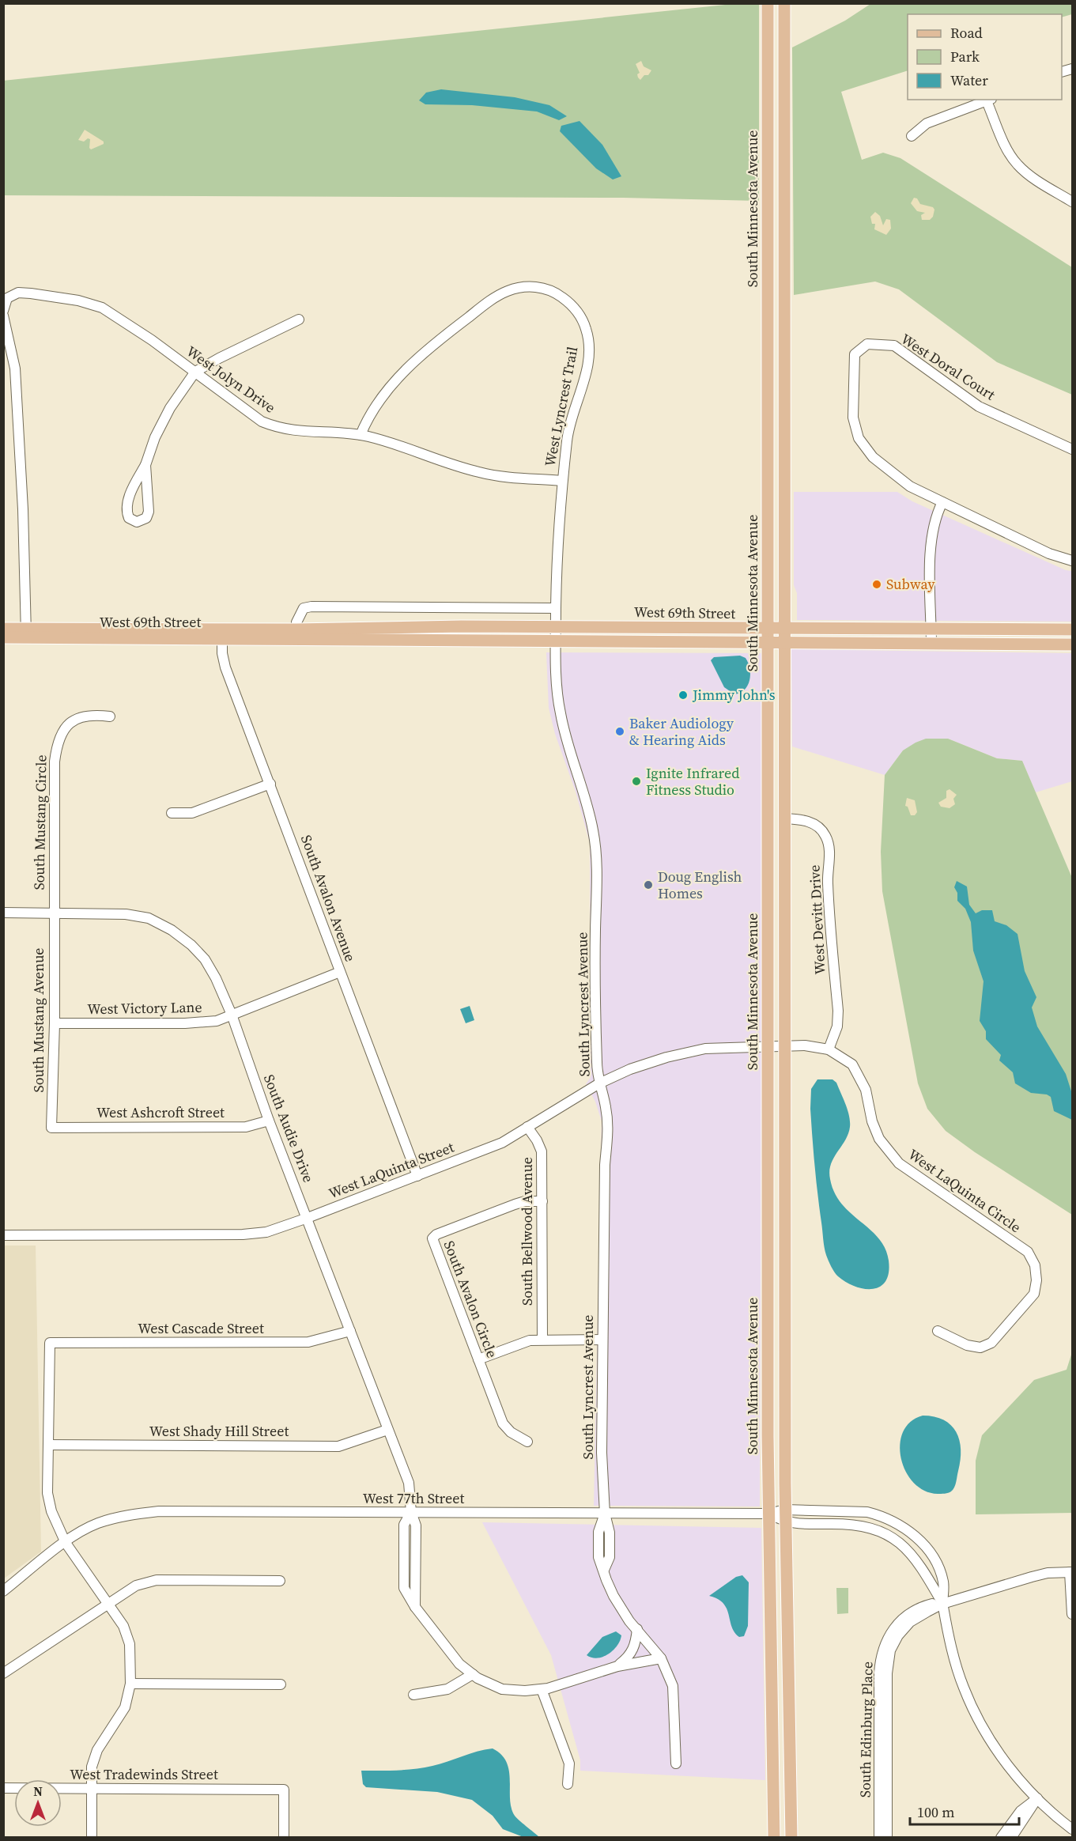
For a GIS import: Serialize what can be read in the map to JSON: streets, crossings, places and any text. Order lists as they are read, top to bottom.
{
  "streets": {
    "main road": ["South Minnesota Avenue", "West 69th Street"],
    "street": [
      "West Doral Court",
      "West Jolyn Drive",
      "West Lyncrest Trail",
      "South Mustang Circle",
      "South Avalon Avenue",
      "West Devitt Drive",
      "South Lyncrest Avenue",
      "West Victory Lane",
      "South Mustang Avenue",
      "West Ashcroft Street",
      "South Audie Drive",
      "West LaQuinta Street",
      "West LaQuinta Circle",
      "South Bellwood Avenue",
      "South Avalon Circle",
      "West Cascade Street",
      "West Shady Hill Street",
      "West 77th Street",
      "South Edinburg Place",
      "West Tradewinds Street"
    ]
  },
  "crossings": [
    ["South Minnesota Avenue", "West 69th Street"],
    ["South Minnesota Avenue", "West LaQuinta Street"],
    ["South Minnesota Avenue", "West LaQuinta Circle"],
    ["South Minnesota Avenue", "West 77th Street"],
    ["West Jolyn Drive", "West Lyncrest Trail"],
    ["West Lyncrest Trail", "West 69th Street"],
    ["West Lyncrest Trail", "South Lyncrest Avenue"],
    ["West 69th Street", "South Avalon Avenue"],
    ["West 69th Street", "South Lyncrest Avenue"],
    ["South Mustang Circle", "South Mustang Avenue"],
    ["South Mustang Circle", "South Audie Drive"],
    ["South Avalon Avenue", "West Victory Lane"],
    ["South Avalon Avenue", "West LaQuinta Street"],
    ["West Devitt Drive", "West LaQuinta Circle"],
    ["South Lyncrest Avenue", "West LaQuinta Street"],
    ["South Lyncrest Avenue", "West 77th Street"],
    ["West Victory Lane", "South Mustang Avenue"],
    ["West Victory Lane", "South Audie Drive"],
    ["South Mustang Avenue", "West Ashcroft Street"],
    ["South Mustang Avenue", "South Audie Drive"],
    ["West Ashcroft Street", "South Audie Drive"],
    ["South Audie Drive", "West LaQuinta Street"],
    ["South Audie Drive", "West Cascade Street"],
    ["South Audie Drive", "West Shady Hill Street"],
    ["South Audie Drive", "West 77th Street"],
    ["West LaQuinta Street", "West LaQuinta Circle"],
    ["West LaQuinta Street", "South Bellwood Avenue"],
    ["South Bellwood Avenue", "South Avalon Circle"],
    ["West Cascade Street", "West Shady Hill Street"],
    ["West 77th Street", "South Edinburg Place"]
  ],
  "places": [
    "Subway",
    "Jimmy John's",
    "Baker Audiology & Hearing Aids",
    "Ignite Infrared Fitness Studio",
    "Doug English Homes"
  ],
  "legend": ["Road", "Park", "Water"],
  "scale_bar": "100 m",
  "north": "top"
}
